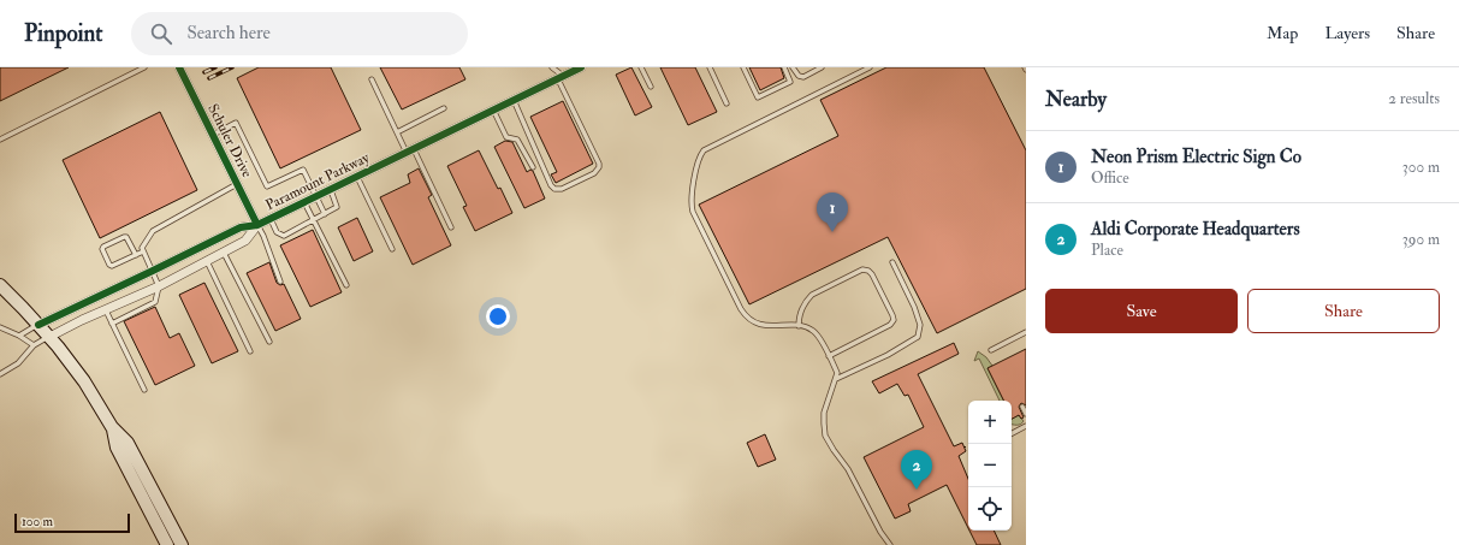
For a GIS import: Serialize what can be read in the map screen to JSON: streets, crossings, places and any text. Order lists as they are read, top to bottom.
{
  "streets": {
    "street": ["Schuler Drive", "Paramount Parkway"]
  },
  "crossings": [
    ["Schuler Drive", "Paramount Parkway"]
  ],
  "scale_bar": "100 m",
  "page": {
    "header": "Pinpoint",
    "search": "Search here",
    "nav": ["Map", "Layers", "Share"],
    "heading": ["Nearby", "2 results"],
    "list": [
      {
        "mark": "1",
        "name": "Neon Prism Electric Sign Co",
        "note": "Office",
        "value": "300 m"
      },
      {
        "mark": "2",
        "name": "Aldi Corporate Headquarters",
        "note": "Place",
        "value": "390 m"
      }
    ],
    "pins": ["1", "2"],
    "buttons": ["Save", "Share"],
    "map_buttons": ["+", "−"],
    "scale": "100 m"
  }
}
